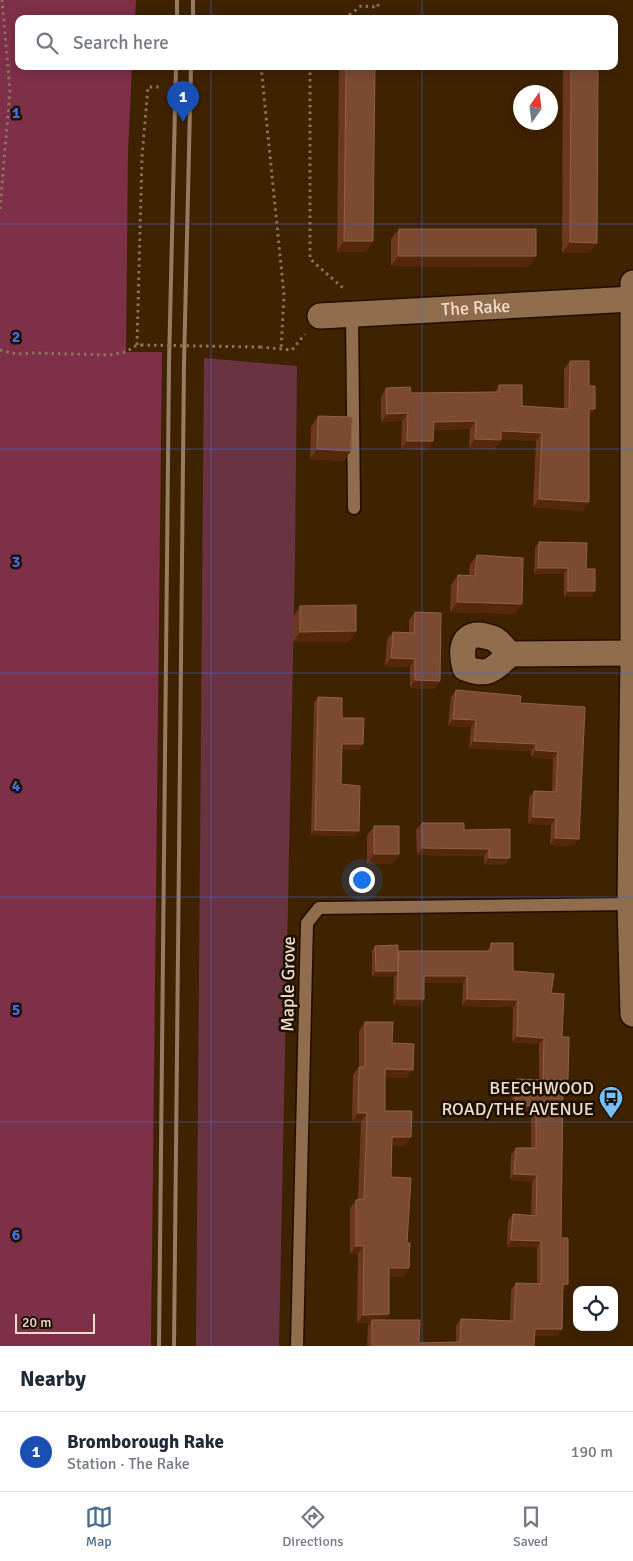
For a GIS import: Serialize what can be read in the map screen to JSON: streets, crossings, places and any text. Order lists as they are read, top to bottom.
{
  "streets": {
    "street": ["The Rake"],
    "lane": ["Maple Grove"]
  },
  "places": {
    "bus stop": ["BEECHWOOD ROAD/THE AVENUE"]
  },
  "scale_bar": "20 m",
  "north": "top",
  "page": {
    "search": "Search here",
    "pins": "1",
    "scale": "20 m",
    "heading": "Nearby",
    "list": [
      {
        "mark": "1",
        "name": "Bromborough Rake",
        "note": "Station · The Rake",
        "value": "190 m"
      }
    ],
    "nav": ["Map", "Directions", "Saved"]
  },
  "grid": {
    "rows": [
      "1",
      "2",
      "3",
      "4",
      "5",
      "6"
    ]
  }
}
